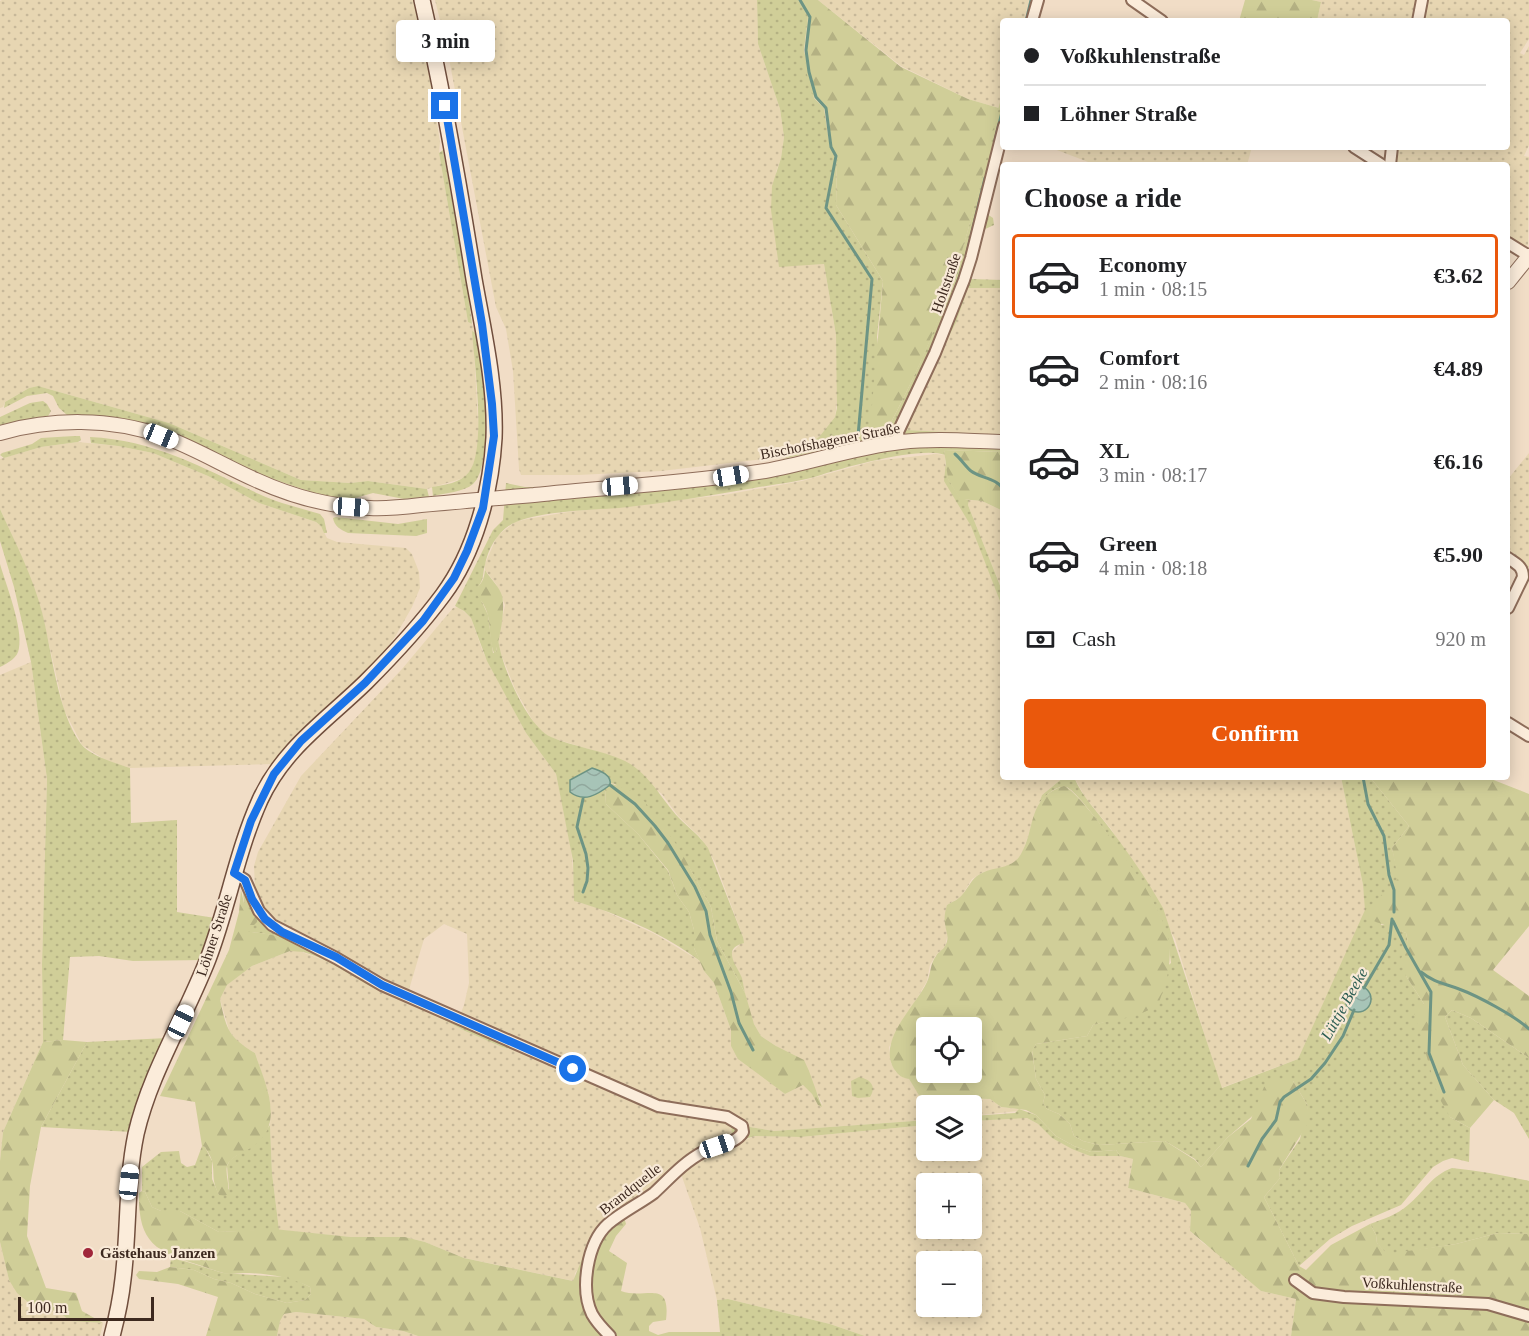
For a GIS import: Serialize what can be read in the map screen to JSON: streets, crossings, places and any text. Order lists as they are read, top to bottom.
{
  "streets": {
    "main road": ["Löhner Straße"],
    "street": [
      "Holtstraße",
      "Bischofshagener Straße",
      "Brandquelle",
      "Voßkuhlenstraße"
    ]
  },
  "crossings": [
    ["Holtstraße", "Bischofshagener Straße"],
    ["Bischofshagener Straße", "Löhner Straße"],
    ["Löhner Straße", "Brandquelle"]
  ],
  "water": ["Lüttje Beeke"],
  "places": ["Gästehaus Janzen"],
  "scale_bar": "100 m",
  "page": {
    "banner": ["Voßkuhlenstraße", "Löhner Straße"],
    "bubble": "3 min",
    "heading": "Choose a ride",
    "list": [
      {
        "name": "Economy",
        "note": "1 min · 08:15",
        "value": "€3.62"
      },
      {
        "name": "Comfort",
        "note": "2 min · 08:16",
        "value": "€4.89"
      },
      {
        "name": "XL",
        "note": "3 min · 08:17",
        "value": "€6.16"
      },
      {
        "name": "Green",
        "note": "4 min · 08:18",
        "value": "€5.90"
      }
    ],
    "pay": ["Cash", "920 m"],
    "buttons": "Confirm",
    "map_buttons": ["+", "−"],
    "scale": "100 m"
  }
}
